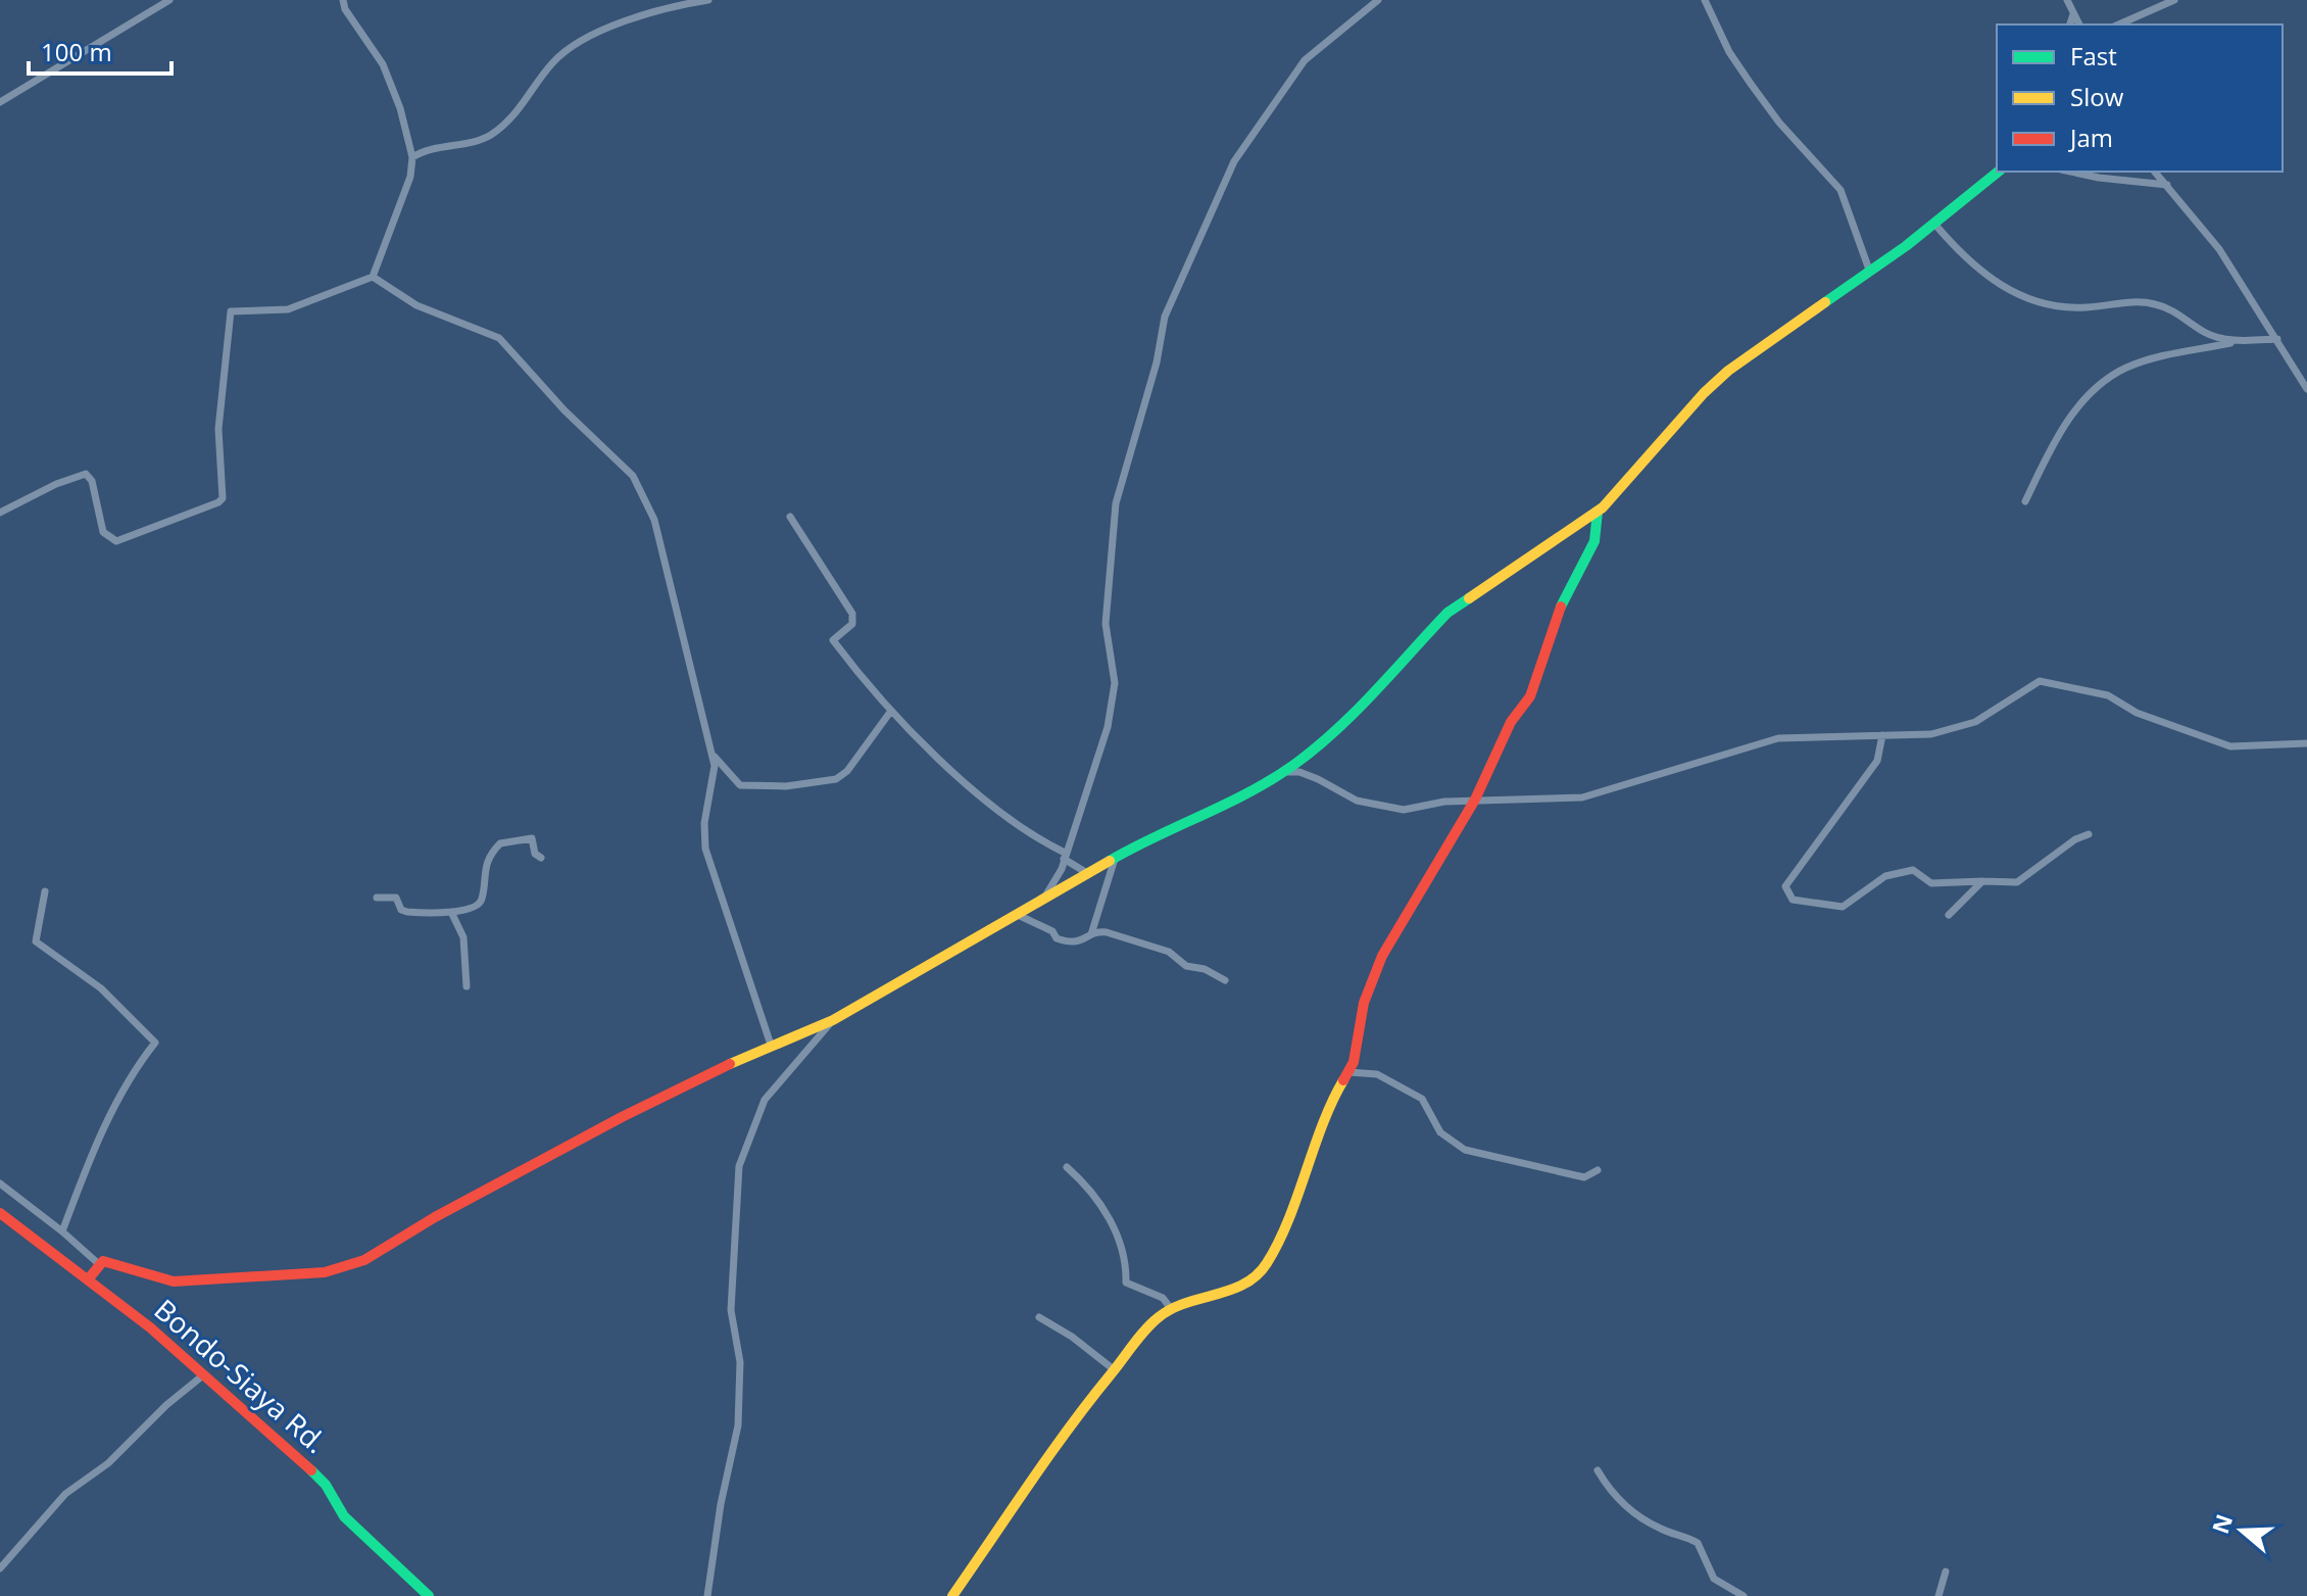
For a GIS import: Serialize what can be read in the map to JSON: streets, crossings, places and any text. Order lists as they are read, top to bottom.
{
  "streets": {
    "main road": ["Bondo-Siaya Rd."]
  },
  "legend": ["Fast", "Slow", "Jam"],
  "scale_bar": "100 m",
  "north": "left"
}
